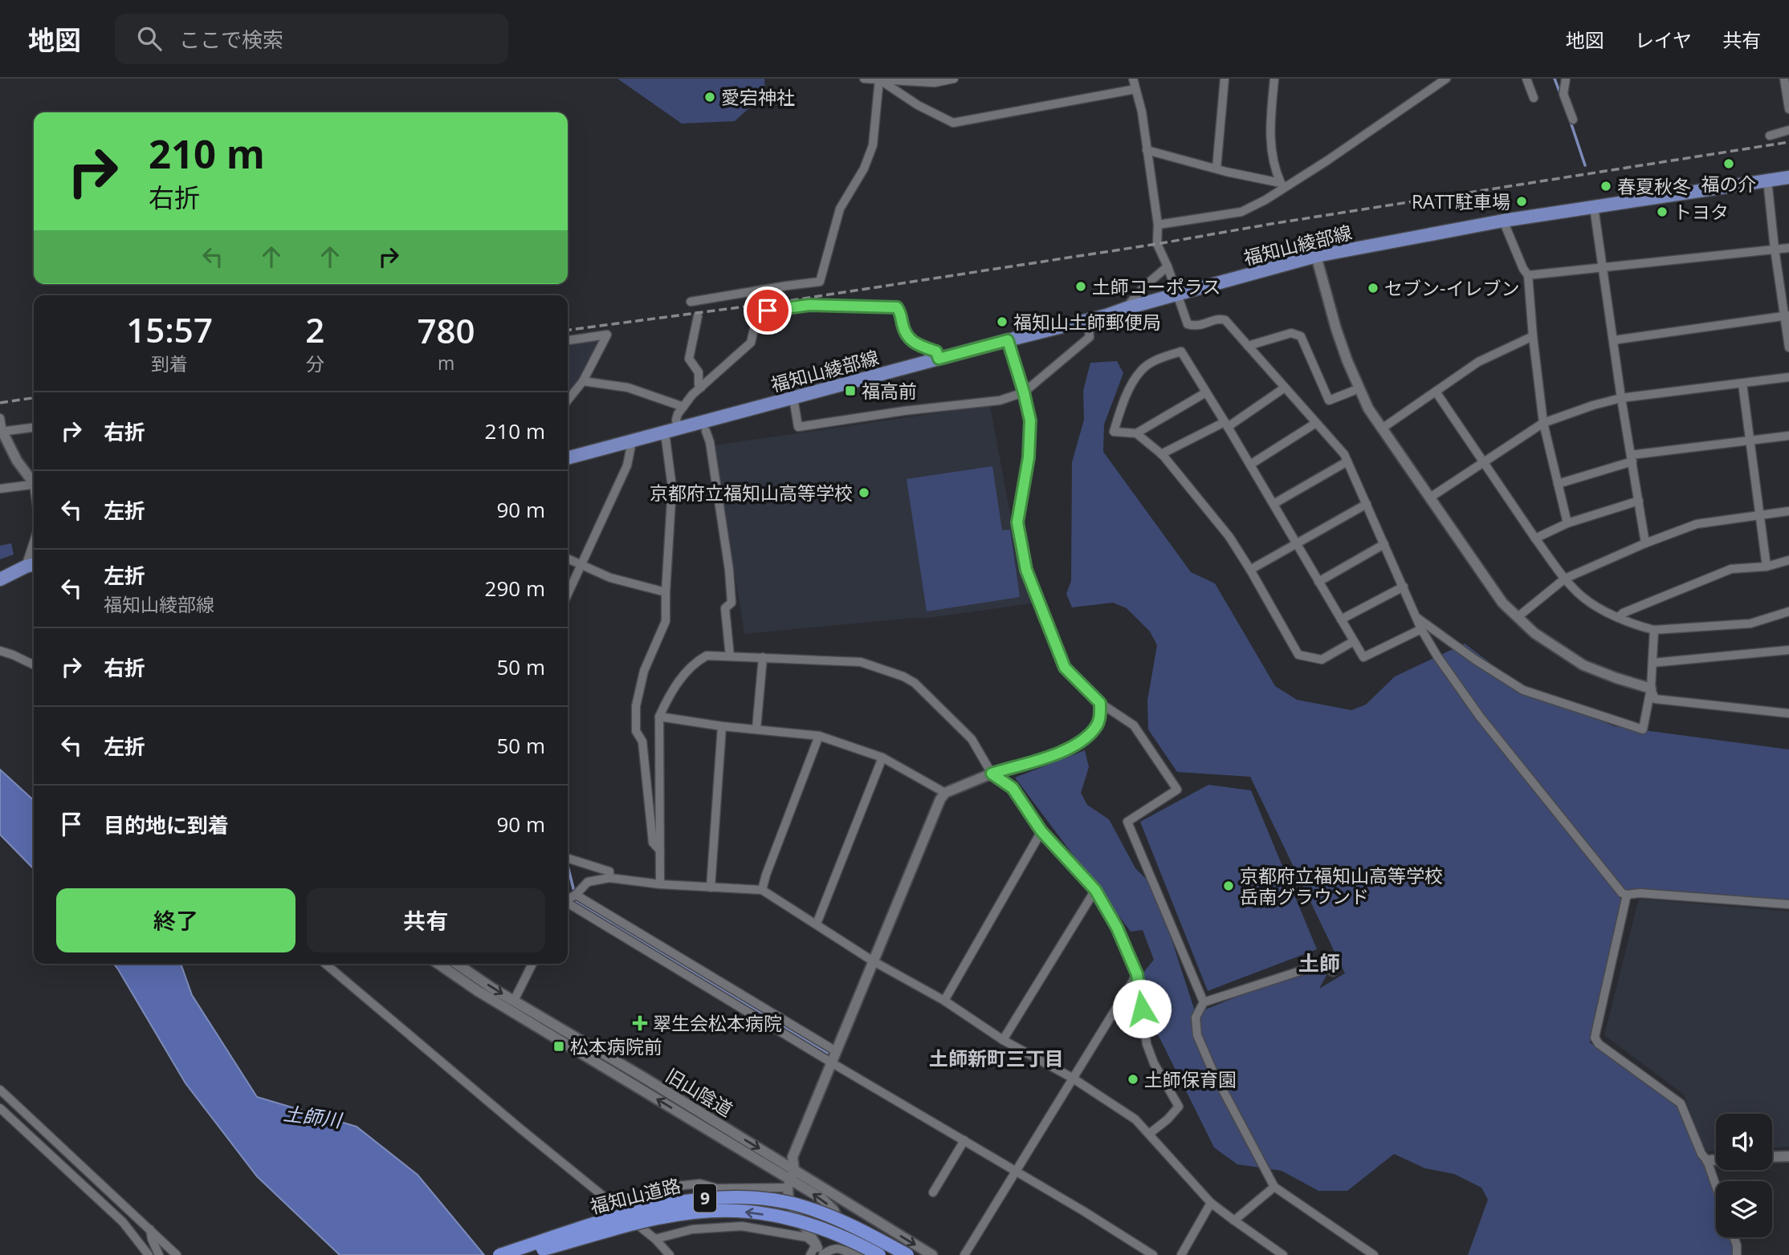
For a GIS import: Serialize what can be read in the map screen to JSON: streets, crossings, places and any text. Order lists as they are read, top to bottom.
{
  "streets": {
    "highway": ["福知山道路", "9"],
    "main road": ["福知山綾部線"],
    "street": ["旧山陰道"]
  },
  "districts": ["土師", "土師新町三丁目"],
  "water": ["土師川"],
  "places": {
    "other": [
      "愛宕神社",
      "福の介",
      "春夏秋冬",
      "RATT駐車場",
      "トヨタ",
      "土師コーポラス",
      "セブン-イレブン",
      "福知山土師郵便局",
      "京都府立福知山高等学校",
      "京都府立福知山高等学校 岳南グラウンド",
      "土師保育園"
    ],
    "transit": ["福高前", "松本病院前"],
    "health": ["翠生会松本病院"]
  },
  "page": {
    "header": "地図",
    "search": "ここで検索",
    "nav": ["地図", "レイヤ", "共有"],
    "turn": ["210 m", "右折"],
    "eta": [
      "15:57",
      "到着",
      "2",
      "分",
      "780",
      "m"
    ],
    "list": [
      {
        "name": "右折",
        "value": "210 m"
      },
      {
        "name": "左折",
        "value": "90 m"
      },
      {
        "name": "左折",
        "note": "福知山綾部線",
        "value": "290 m"
      },
      {
        "name": "右折",
        "value": "50 m"
      },
      {
        "name": "左折",
        "value": "50 m"
      },
      {
        "name": "目的地に到着",
        "value": "90 m"
      }
    ],
    "buttons": ["終了", "共有"]
  }
}
